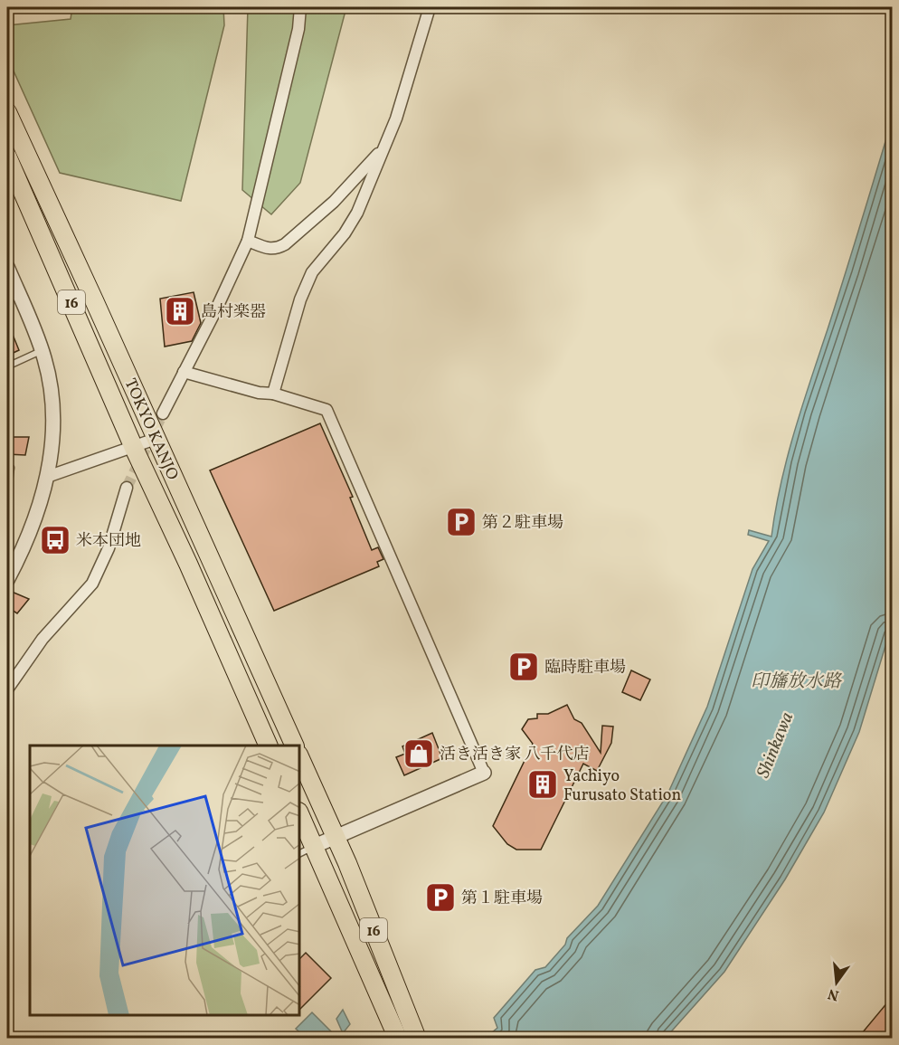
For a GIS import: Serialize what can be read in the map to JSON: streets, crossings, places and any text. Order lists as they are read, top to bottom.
{
  "streets": {
    "highway": ["16", "TOKYO KANJO"]
  },
  "water": ["印旛放水路", "Shinkawa"],
  "places": {
    "building": ["島村楽器", "Yachiyo Furusato Station"],
    "parking": ["第２駐車場", "臨時駐車場", "第１駐車場"],
    "bus stop": ["米本団地"],
    "shop": ["活き活き家 八千代店"]
  },
  "north": "bottom"
}
